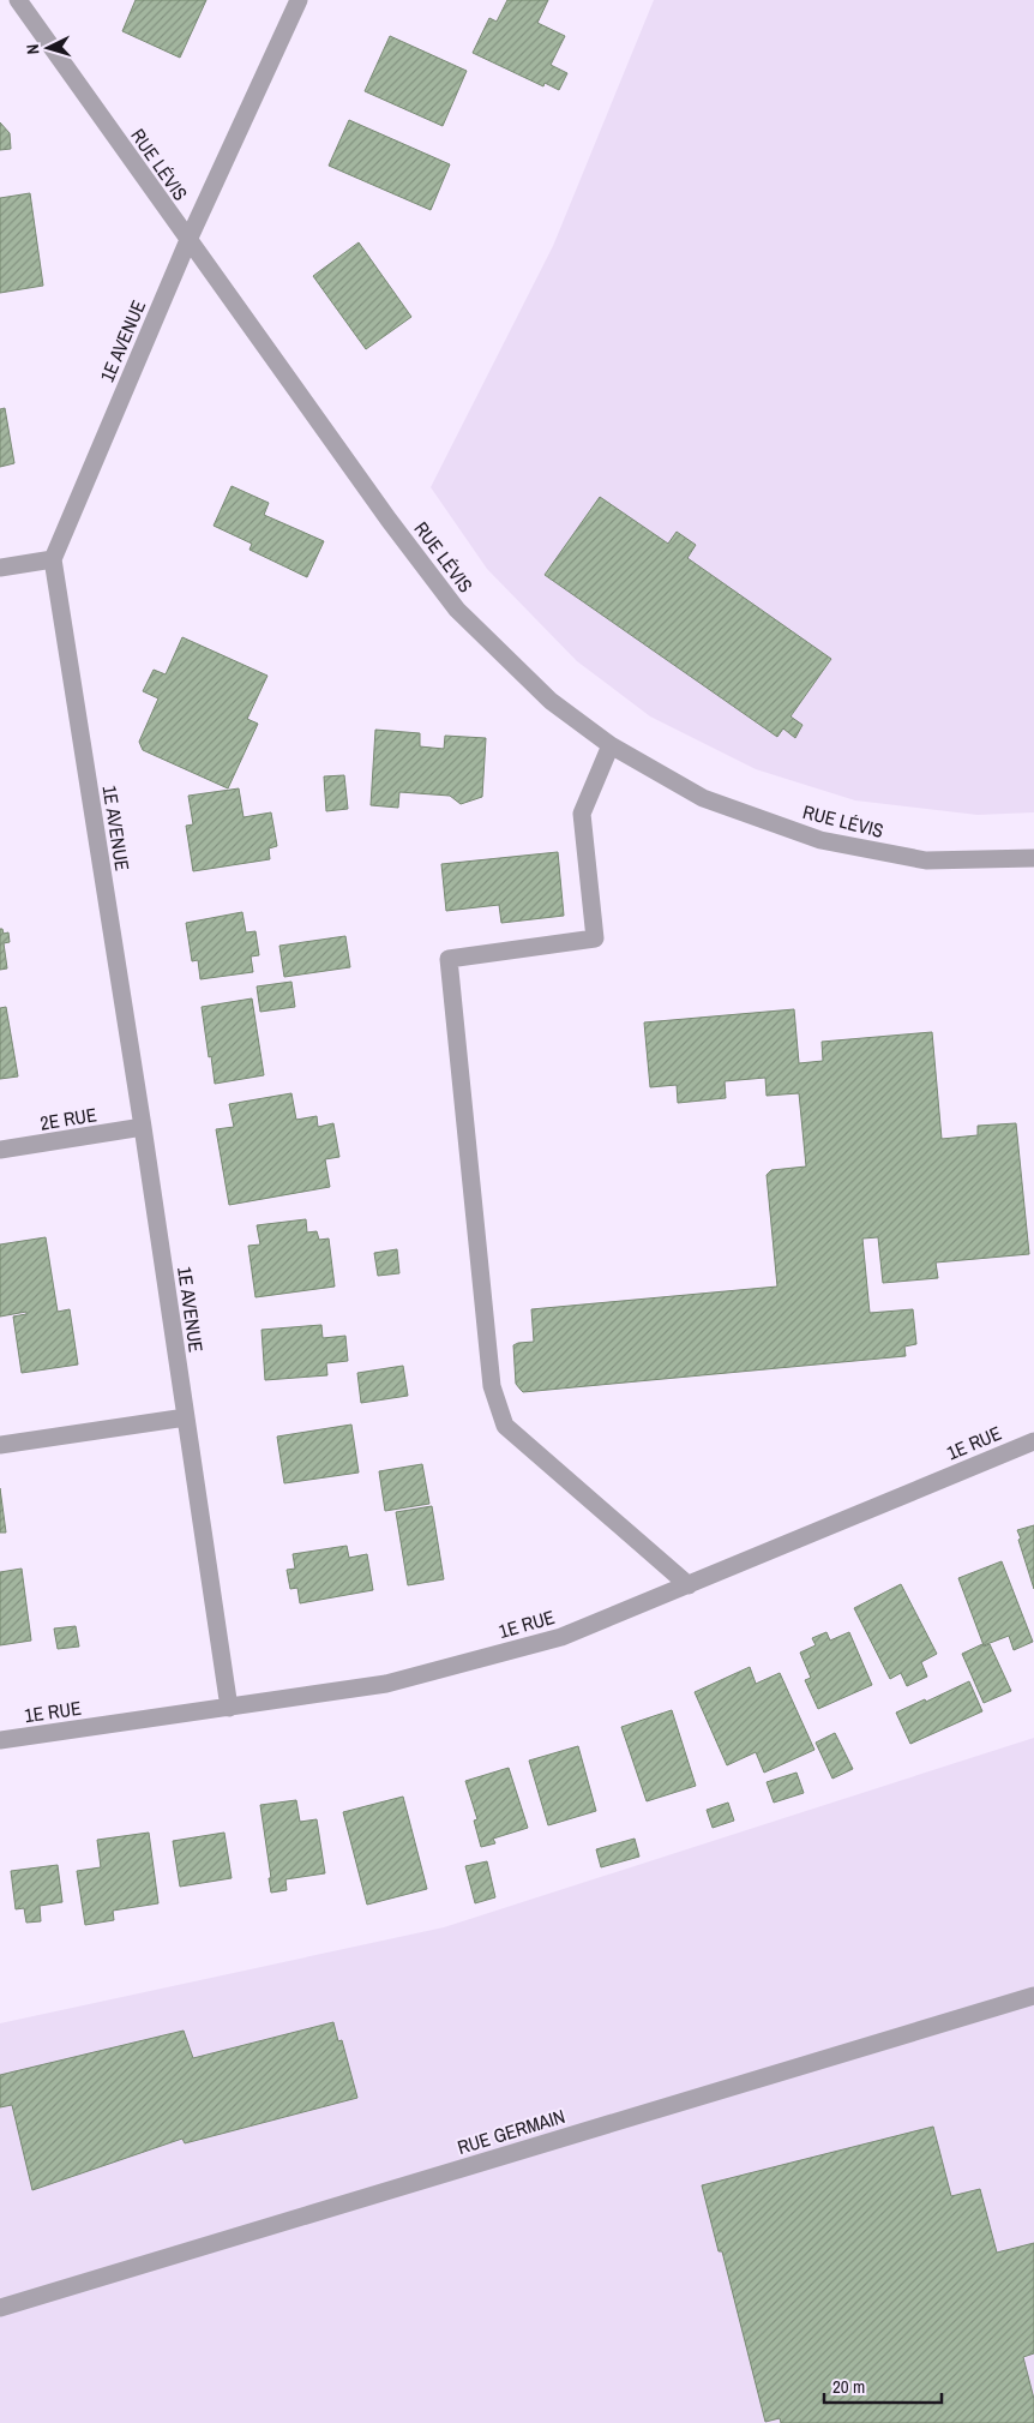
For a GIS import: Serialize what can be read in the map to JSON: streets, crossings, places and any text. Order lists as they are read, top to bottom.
{
  "streets": {
    "street": [
      "RUE LÉVIS",
      "1E AVENUE",
      "2E RUE",
      "1E RUE",
      "RUE GERMAIN"
    ]
  },
  "crossings": [
    ["RUE LÉVIS", "1E AVENUE"],
    ["1E AVENUE", "2E RUE"],
    ["1E AVENUE", "1E RUE"]
  ],
  "scale_bar": "20 m",
  "north": "left"
}
